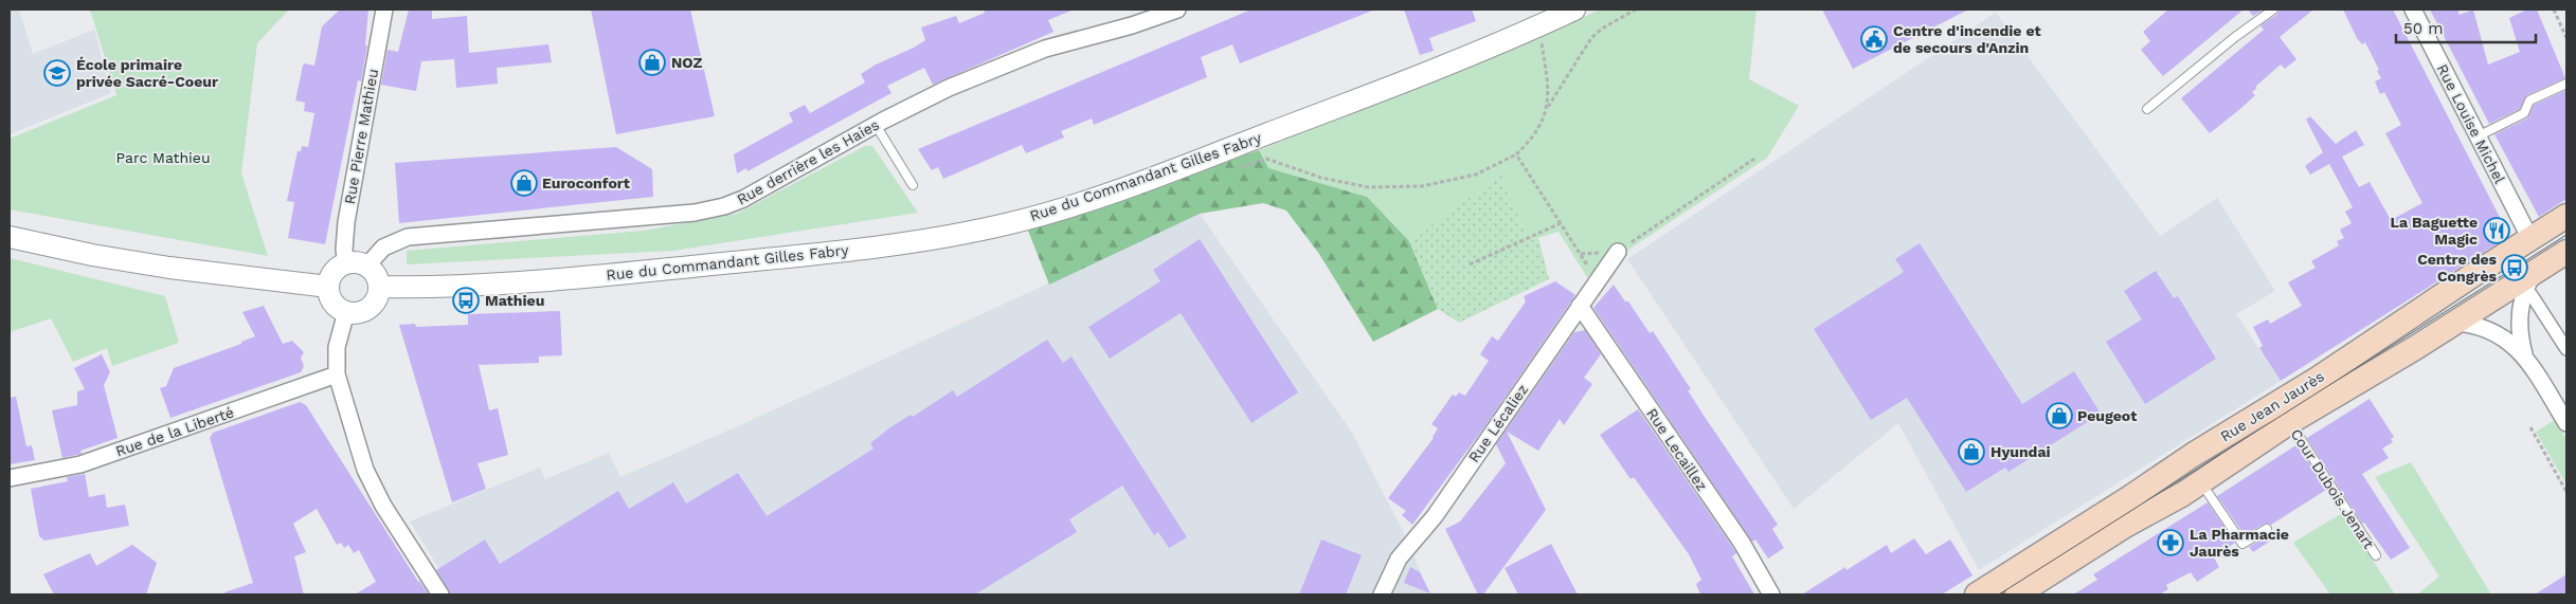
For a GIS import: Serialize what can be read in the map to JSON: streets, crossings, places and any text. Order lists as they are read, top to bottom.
{
  "streets": {
    "main road": ["Rue Jean Jaurès"],
    "street": [
      "Rue Louise Michel",
      "Rue Pierre Mathieu",
      "Rue derrière les Haies",
      "Rue du Commandant Gilles Fabry",
      "Rue Lécaliez",
      "Rue de la Liberté",
      "Rue Lecaillez"
    ],
    "lane": ["Cour Dubois Jenart"]
  },
  "crossings": [
    ["Rue Louise Michel", "Rue Jean Jaurès"],
    ["Rue Pierre Mathieu", "Rue derrière les Haies"],
    ["Rue Pierre Mathieu", "Rue du Commandant Gilles Fabry"],
    ["Rue derrière les Haies", "Rue du Commandant Gilles Fabry"],
    ["Rue Jean Jaurès", "Cour Dubois Jenart"],
    ["Rue Lécaliez", "Rue Lecaillez"]
  ],
  "parks": ["Parc Mathieu"],
  "places": {
    "public building": ["Centre d'incendie et de secours d'Anzin"],
    "shop": [
      "NOZ",
      "Euroconfort",
      "Peugeot",
      "Hyundai"
    ],
    "school or university": ["École primaire privée Sacré-Coeur"],
    "restaurant": ["La Baguette Magic"],
    "bus stop": ["Centre des Congrès", "Mathieu"],
    "pharmacy": ["La Pharmacie Jaurès"]
  },
  "scale_bar": "50 m"
}
